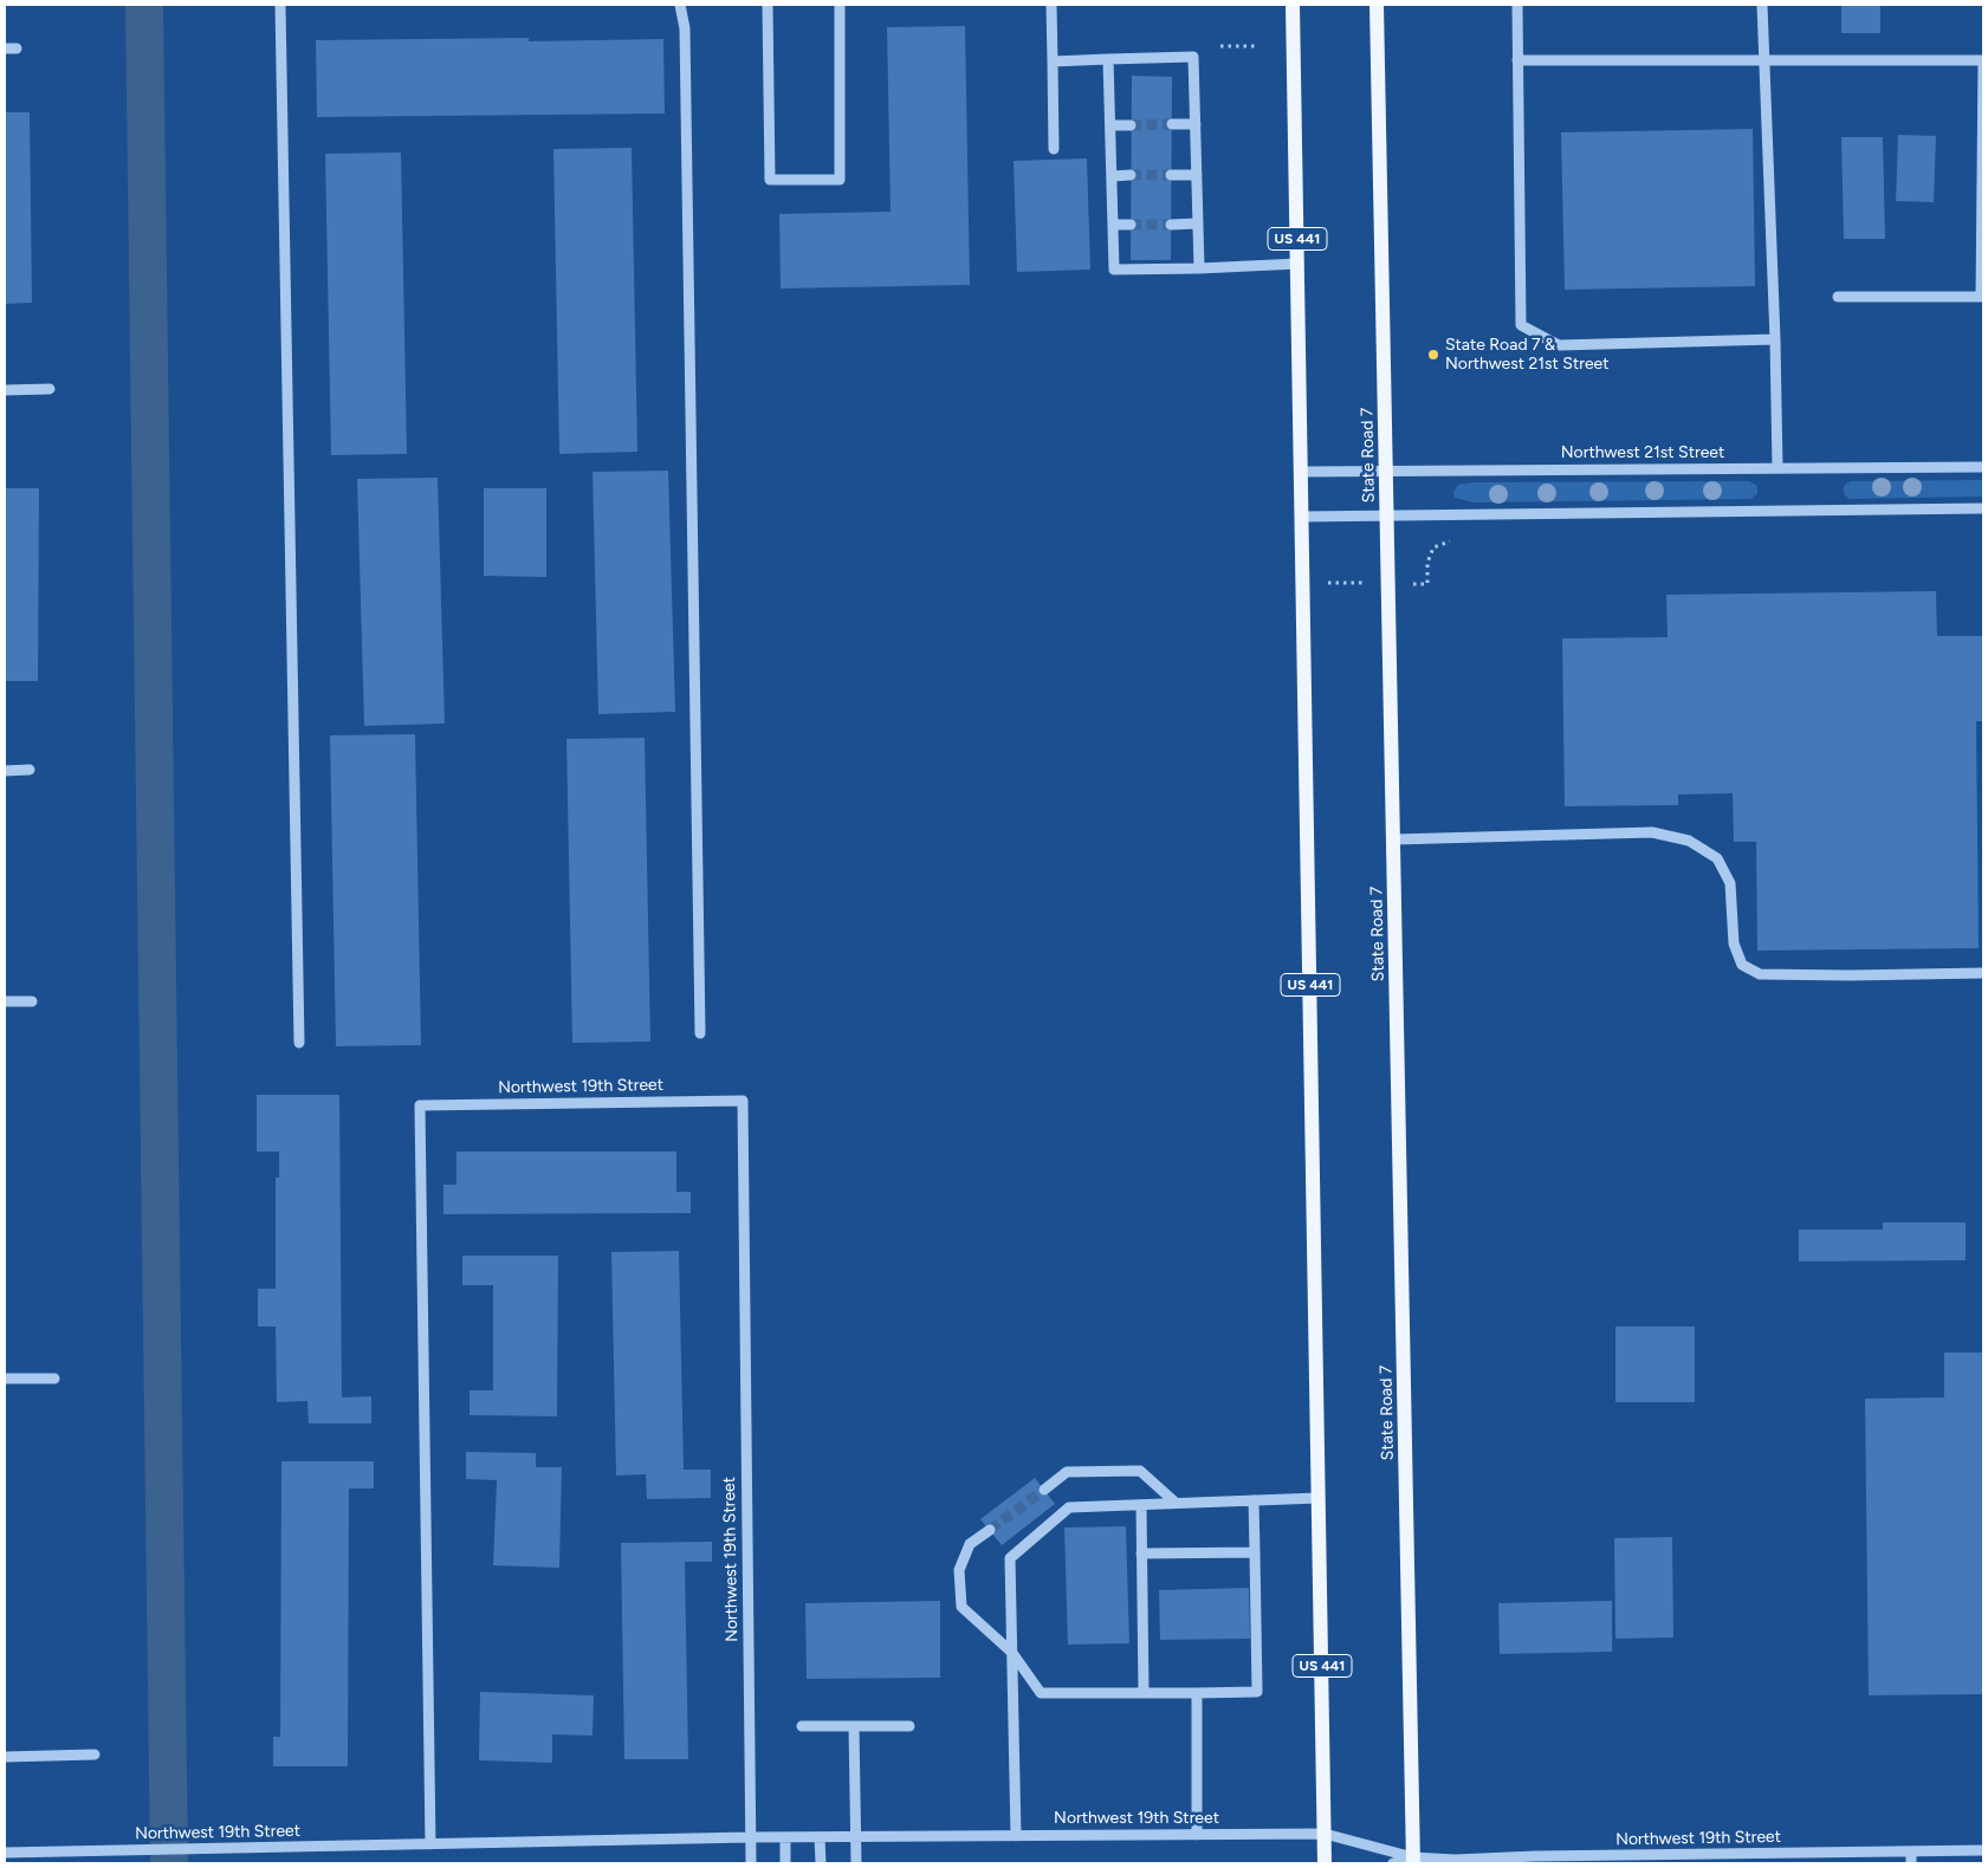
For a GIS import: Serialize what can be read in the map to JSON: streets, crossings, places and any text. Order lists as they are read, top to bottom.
{
  "streets": {
    "main road": ["US 441", "State Road 7"],
    "street": ["Northwest 21st Street", "Northwest 19th Street"]
  },
  "crossings": [
    ["US 441", "Northwest 21st Street"],
    ["US 441", "Northwest 19th Street"],
    ["Northwest 21st Street", "State Road 7"],
    ["State Road 7", "Northwest 19th Street"]
  ],
  "places": ["State Road 7 & Northwest 21st Street"]
}
